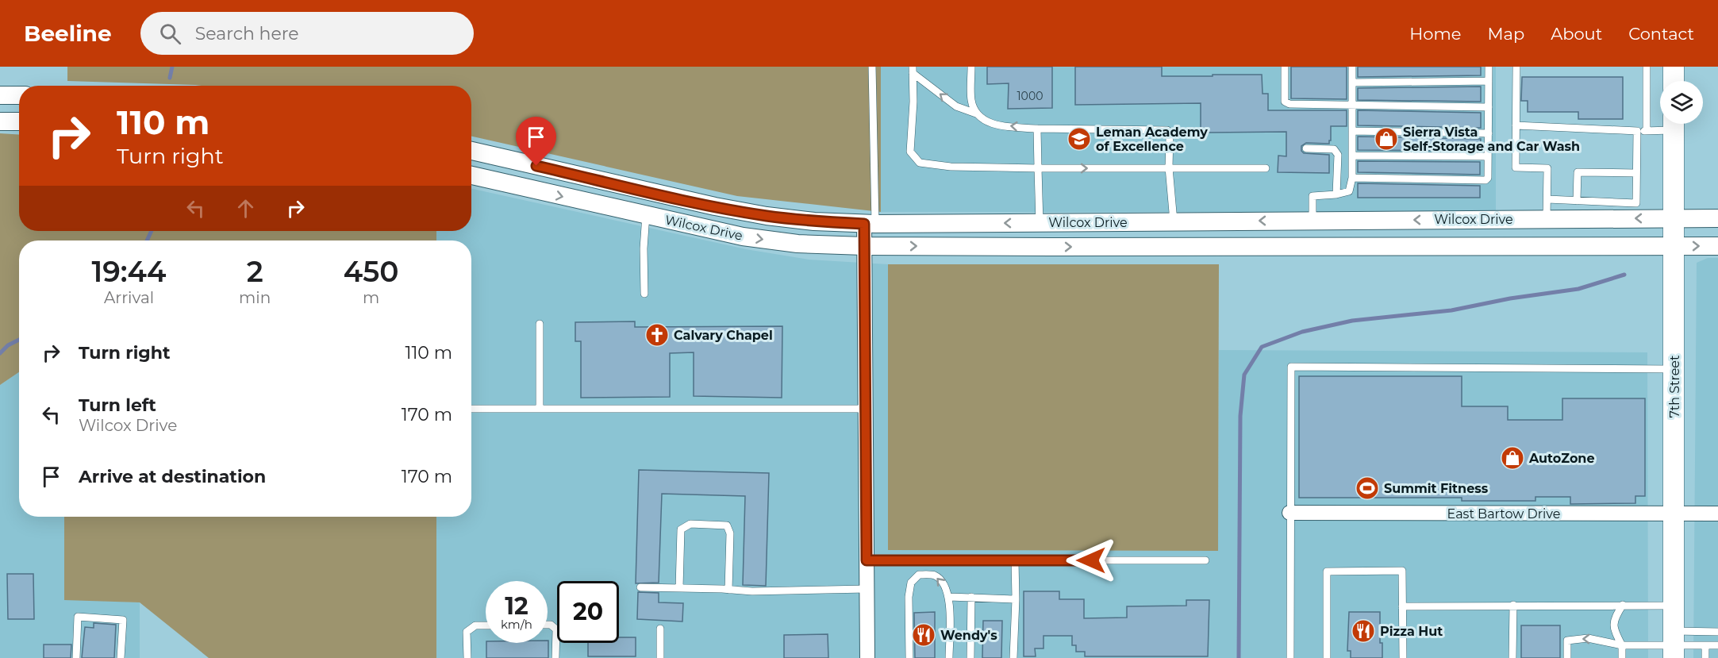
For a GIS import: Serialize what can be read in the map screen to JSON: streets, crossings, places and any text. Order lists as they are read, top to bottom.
{
  "streets": {
    "main road": ["7th Street"],
    "street": ["Wilcox Drive", "East Bartow Drive"]
  },
  "crossings": [
    ["Wilcox Drive", "7th Street"],
    ["7th Street", "East Bartow Drive"]
  ],
  "places": {
    "school or university": ["Leman Academy of Excellence"],
    "shop": ["Sierra Vista Self-Storage and Car Wash", "AutoZone"],
    "church": ["Calvary Chapel"],
    "sports": ["Summit Fitness"],
    "restaurant": ["Pizza Hut", "Wendy's"]
  },
  "house_numbers": ["1000"],
  "page": {
    "header": "Beeline",
    "search": "Search here",
    "nav": [
      "Home",
      "Map",
      "About",
      "Contact"
    ],
    "turn": ["110 m", "Turn right"],
    "eta": [
      "19:44",
      "Arrival",
      "2",
      "min",
      "450",
      "m"
    ],
    "list": [
      {
        "name": "Turn right",
        "value": "110 m"
      },
      {
        "name": "Turn left",
        "note": "Wilcox Drive",
        "value": "170 m"
      },
      {
        "name": "Arrive at destination",
        "value": "170 m"
      }
    ],
    "speed": "12 km/h",
    "limit": "20"
  }
}
